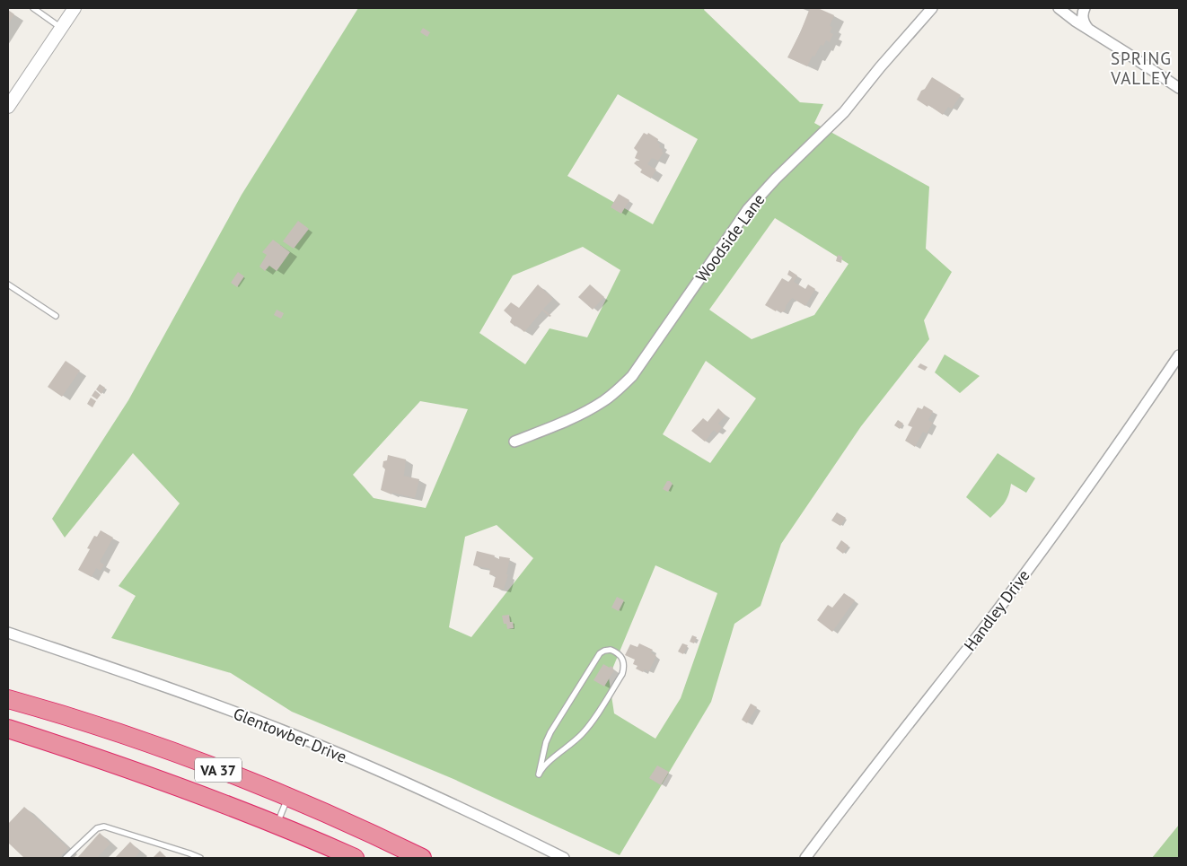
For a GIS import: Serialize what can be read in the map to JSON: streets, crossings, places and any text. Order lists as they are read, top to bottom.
{
  "streets": {
    "highway": ["VA 37"],
    "street": ["Woodside Lane", "Handley Drive", "Glentowber Drive"]
  },
  "districts": ["SPRING VALLEY"]
}
